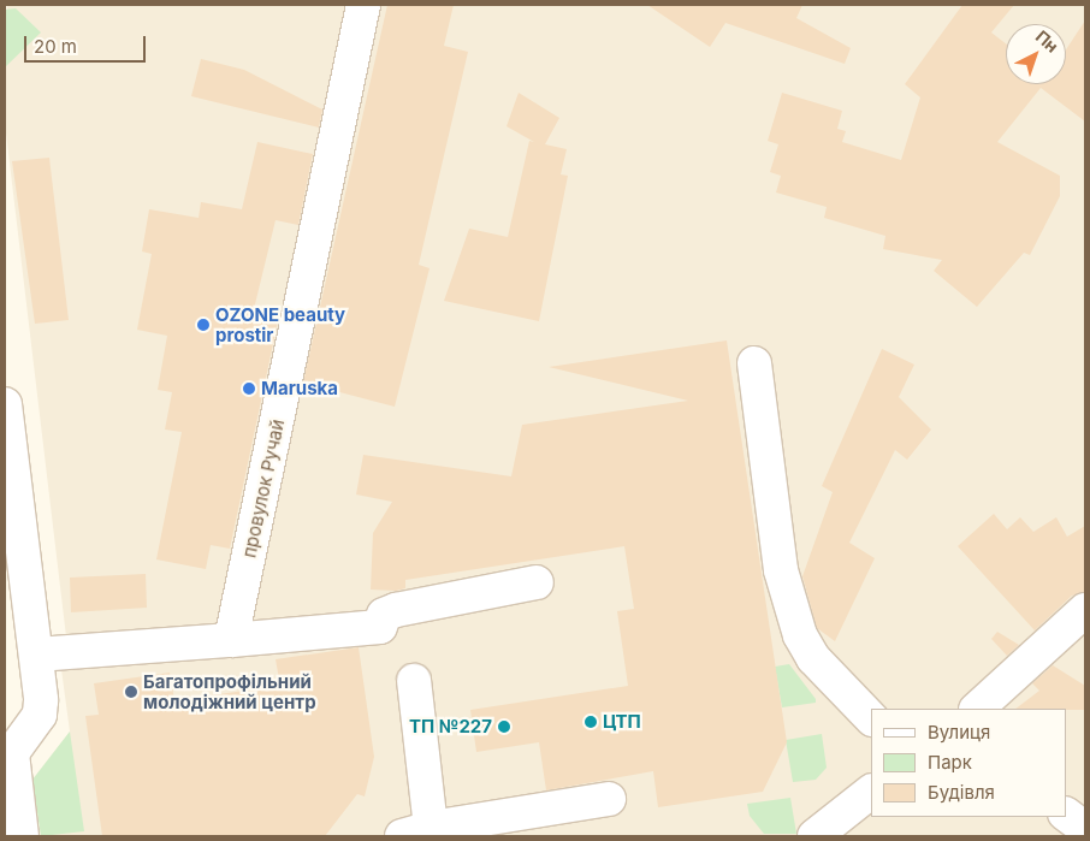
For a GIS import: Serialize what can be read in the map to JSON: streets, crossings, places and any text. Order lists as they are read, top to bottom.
{
  "streets": {
    "street": ["провулок Ручай"]
  },
  "places": [
    "OZONE beauty prostir",
    "Maruska",
    "Багатопрофільний молодіжний центр",
    "ЦТП",
    "ТП №227"
  ],
  "legend": ["Вулиця", "Парк", "Будівля"],
  "scale_bar": "20 m",
  "north": "top right"
}
